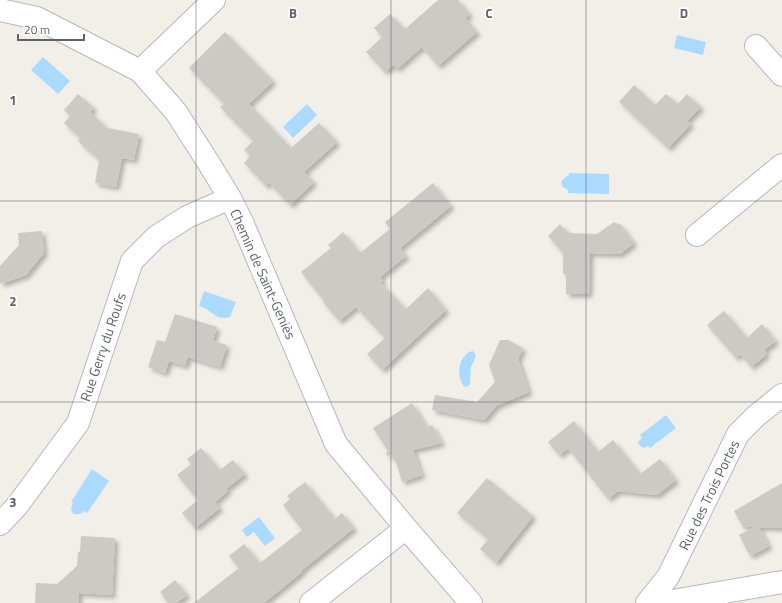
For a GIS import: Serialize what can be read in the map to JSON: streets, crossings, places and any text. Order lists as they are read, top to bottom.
{
  "streets": {
    "street": ["Chemin de Saint-Geniès", "Rue Gerry du Roufs", "Rue des Trois Portes"]
  },
  "crossings": [
    ["Chemin de Saint-Geniès", "Rue Gerry du Roufs"]
  ],
  "scale_bar": "20 m",
  "grid": {
    "columns": ["B", "C", "D"],
    "rows": ["1", "2", "3"]
  }
}
